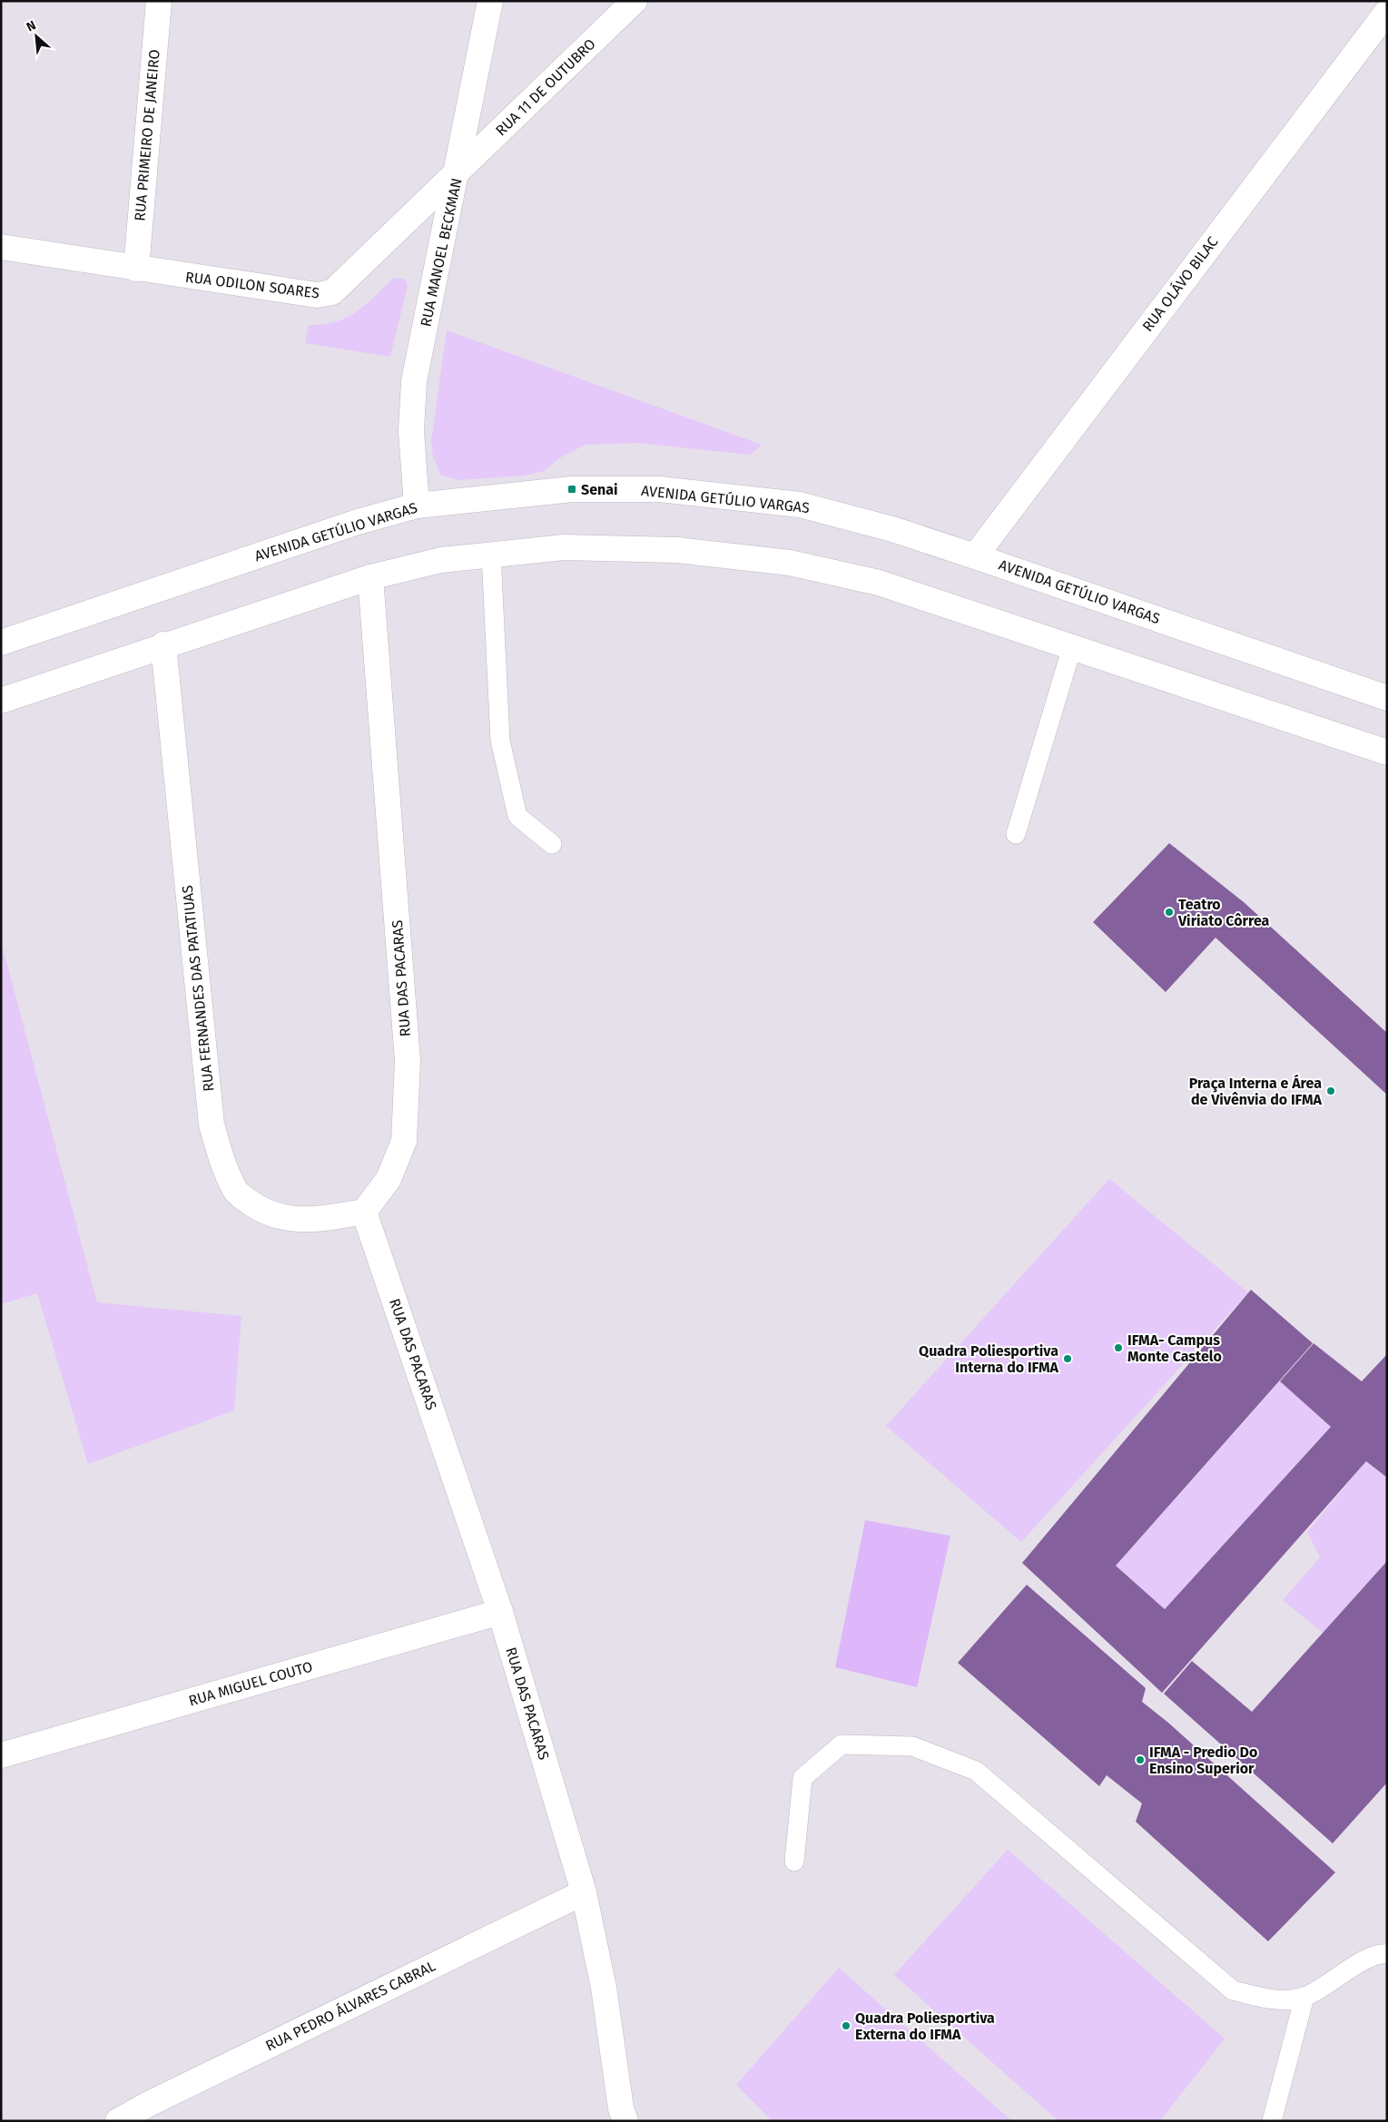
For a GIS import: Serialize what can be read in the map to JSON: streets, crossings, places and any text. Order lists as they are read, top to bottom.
{
  "streets": {
    "street": [
      "RUA 11 DE OUTUBRO",
      "RUA PRIMEIRO DE JANEIRO",
      "RUA MANOEL BECKMAN",
      "RUA OLÁVO BILAC",
      "RUA ODILON SOARES",
      "AVENIDA GETÚLIO VARGAS",
      "RUA DAS PACARAS",
      "RUA FERNANDES DAS PATATIUAS",
      "RUA MIGUEL COUTO",
      "RUA PEDRO ÁLVARES CABRAL"
    ]
  },
  "crossings": [
    ["RUA 11 DE OUTUBRO", "RUA MANOEL BECKMAN"],
    ["RUA 11 DE OUTUBRO", "RUA ODILON SOARES"],
    ["RUA PRIMEIRO DE JANEIRO", "RUA ODILON SOARES"],
    ["RUA MANOEL BECKMAN", "RUA ODILON SOARES"],
    ["RUA MANOEL BECKMAN", "AVENIDA GETÚLIO VARGAS"],
    ["RUA OLÁVO BILAC", "AVENIDA GETÚLIO VARGAS"],
    ["RUA DAS PACARAS", "RUA FERNANDES DAS PATATIUAS"],
    ["RUA DAS PACARAS", "RUA MIGUEL COUTO"],
    ["RUA DAS PACARAS", "RUA PEDRO ÁLVARES CABRAL"]
  ],
  "places": {
    "transit": ["Senai"],
    "other": [
      "Teatro Viriato Côrrea",
      "Praça Interna e Área de Vivênvia do IFMA",
      "IFMA- Campus Monte Castelo",
      "Quadra Poliesportiva Interna do IFMA",
      "IFMA - Predio Do Ensino Superior",
      "Quadra Poliesportiva Externa do IFMA"
    ]
  },
  "north": "top left"
}
